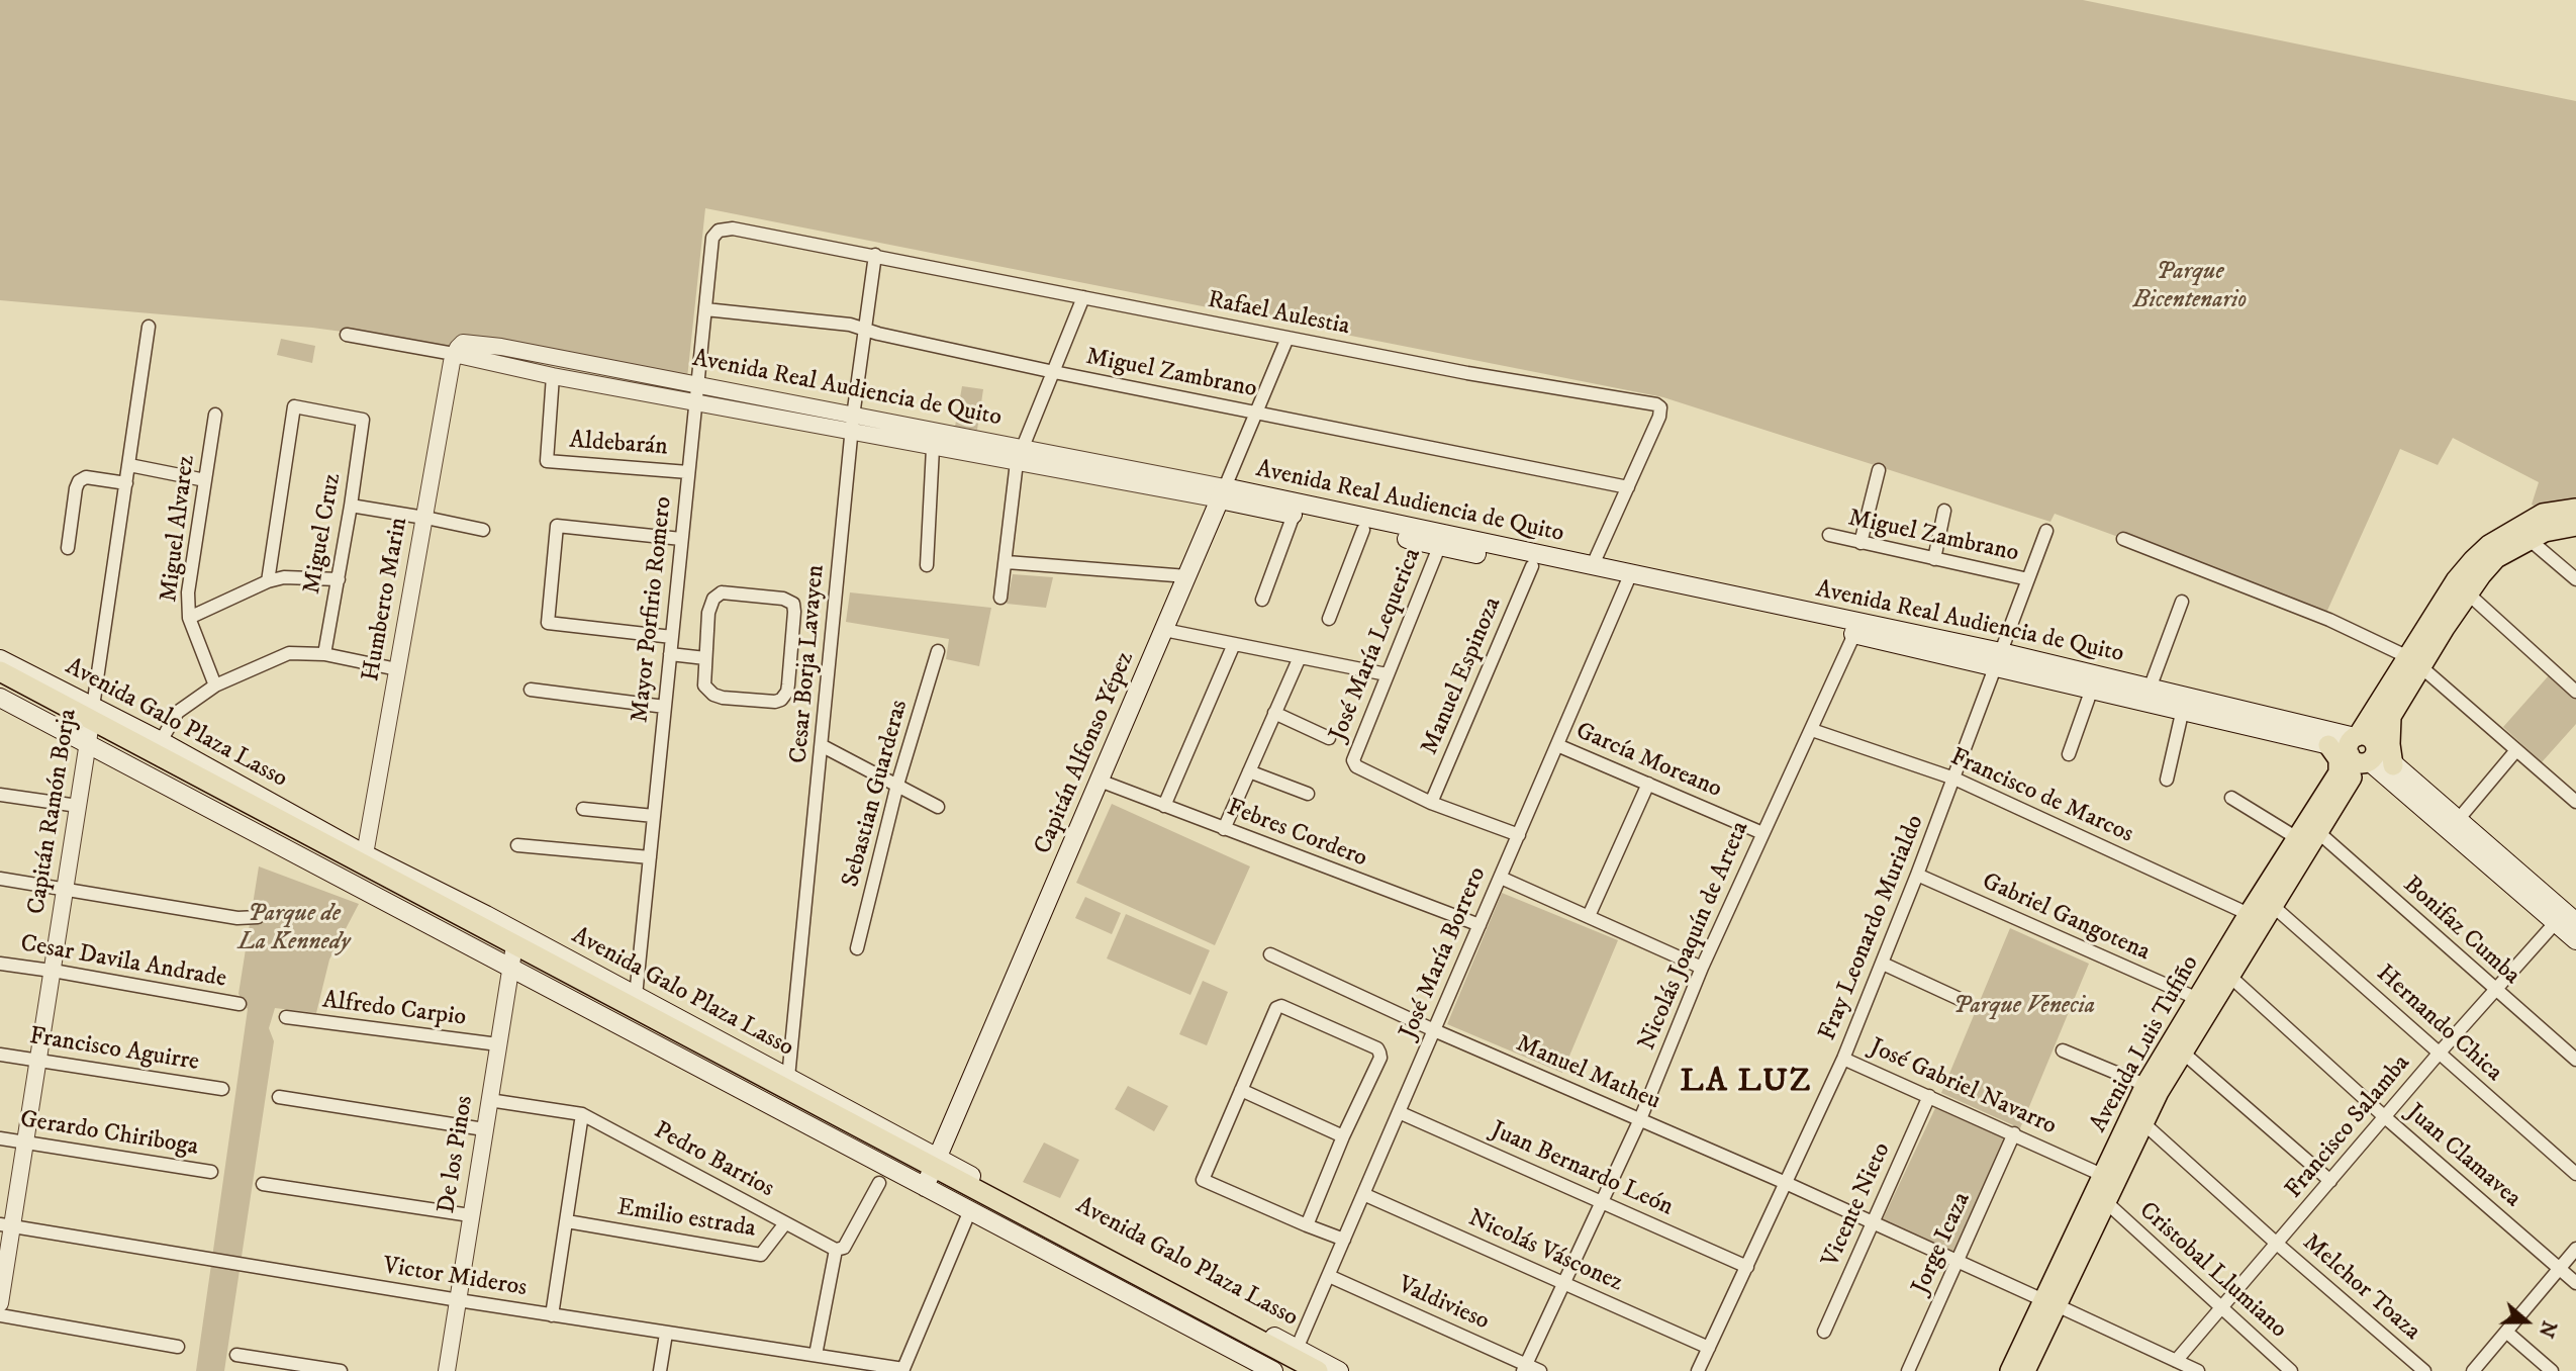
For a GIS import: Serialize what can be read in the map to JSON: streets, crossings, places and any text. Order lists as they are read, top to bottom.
{
  "streets": {
    "main road": [
      "Avenida Real Audiencia de Quito",
      "Avenida Galo Plaza Lasso",
      "Capitán Alfonso Yépez",
      "Avenida Luis Tufiño"
    ],
    "street": [
      "Rafael Aulestia",
      "Miguel Zambrano",
      "Aldebarán",
      "Miguel Alvarez",
      "Miguel Cruz",
      "Humberto Marin",
      "Mayor Porfirio Romero",
      "José María Lequerica",
      "Cesar Borja Lavayen",
      "Manuel Espinoza",
      "García Moreano",
      "Sebastian Guarderas",
      "Francisco de Marcos",
      "Capitán Ramón Borja",
      "Febres Cordero",
      "Gabriel Gangotena",
      "Fray Leonardo Murialdo",
      "Bonifaz Cumba",
      "Nicolás Joaquín de Arteta",
      "José María Borrero",
      "Cesar Davila Andrade",
      "Alfredo Carpio",
      "Hernando Chica",
      "Francisco Aguirre",
      "Manuel Matheu",
      "José Gabriel Navarro",
      "Francisco Salamba",
      "Gerardo Chiriboga",
      "De los Pinos",
      "Juan Clamavea",
      "Pedro Barrios",
      "Juan Bernardo León",
      "Vicente Nieto",
      "Emilio estrada",
      "Jorge Icaza",
      "Nicolás Vásconez",
      "Cristobal Llumiano",
      "Victor Mideros",
      "Melchor Toaza",
      "Valdivieso"
    ]
  },
  "crossings": [
    ["Rafael Aulestia", "Miguel Zambrano"],
    ["Rafael Aulestia", "Avenida Real Audiencia de Quito"],
    ["Rafael Aulestia", "Mayor Porfirio Romero"],
    ["Rafael Aulestia", "Cesar Borja Lavayen"],
    ["Rafael Aulestia", "Capitán Alfonso Yépez"],
    ["Miguel Zambrano", "Mayor Porfirio Romero"],
    ["Miguel Zambrano", "Cesar Borja Lavayen"],
    ["Miguel Zambrano", "Capitán Alfonso Yépez"],
    ["Miguel Zambrano", "Fray Leonardo Murialdo"],
    ["Avenida Real Audiencia de Quito", "Aldebarán"],
    ["Avenida Real Audiencia de Quito", "Humberto Marin"],
    ["Avenida Real Audiencia de Quito", "Mayor Porfirio Romero"],
    ["Avenida Real Audiencia de Quito", "José María Lequerica"],
    ["Avenida Real Audiencia de Quito", "Cesar Borja Lavayen"],
    ["Avenida Real Audiencia de Quito", "Manuel Espinoza"],
    ["Avenida Real Audiencia de Quito", "Capitán Alfonso Yépez"],
    ["Avenida Real Audiencia de Quito", "Fray Leonardo Murialdo"],
    ["Avenida Real Audiencia de Quito", "Nicolás Joaquín de Arteta"],
    ["Avenida Real Audiencia de Quito", "José María Borrero"],
    ["Avenida Real Audiencia de Quito", "Avenida Luis Tufiño"],
    ["Avenida Real Audiencia de Quito", "Francisco Salamba"],
    ["Aldebarán", "Mayor Porfirio Romero"],
    ["Humberto Marin", "Avenida Galo Plaza Lasso"],
    ["Mayor Porfirio Romero", "Avenida Galo Plaza Lasso"],
    ["José María Lequerica", "Manuel Espinoza"],
    ["Cesar Borja Lavayen", "Avenida Galo Plaza Lasso"],
    ["Avenida Galo Plaza Lasso", "Capitán Alfonso Yépez"],
    ["Avenida Galo Plaza Lasso", "Capitán Ramón Borja"],
    ["Avenida Galo Plaza Lasso", "José María Borrero"],
    ["Avenida Galo Plaza Lasso", "De los Pinos"],
    ["Capitán Alfonso Yépez", "Febres Cordero"],
    ["García Moreano", "Nicolás Joaquín de Arteta"],
    ["García Moreano", "José María Borrero"],
    ["Francisco de Marcos", "Fray Leonardo Murialdo"],
    ["Francisco de Marcos", "Nicolás Joaquín de Arteta"],
    ["Francisco de Marcos", "Avenida Luis Tufiño"],
    ["Capitán Ramón Borja", "Cesar Davila Andrade"],
    ["Capitán Ramón Borja", "Francisco Aguirre"],
    ["Capitán Ramón Borja", "Gerardo Chiriboga"],
    ["Capitán Ramón Borja", "Victor Mideros"],
    ["Febres Cordero", "José María Borrero"],
    ["Gabriel Gangotena", "Fray Leonardo Murialdo"],
    ["Gabriel Gangotena", "Avenida Luis Tufiño"],
    ["Fray Leonardo Murialdo", "Manuel Matheu"],
    ["Fray Leonardo Murialdo", "José Gabriel Navarro"],
    ["Fray Leonardo Murialdo", "Juan Bernardo León"],
    ["Fray Leonardo Murialdo", "Nicolás Vásconez"],
    ["Bonifaz Cumba", "Avenida Luis Tufiño"],
    ["Bonifaz Cumba", "Francisco Salamba"],
    ["Nicolás Joaquín de Arteta", "Manuel Matheu"],
    ["Nicolás Joaquín de Arteta", "Juan Bernardo León"],
    ["Nicolás Joaquín de Arteta", "Nicolás Vásconez"],
    ["Nicolás Joaquín de Arteta", "Valdivieso"],
    ["José María Borrero", "Manuel Matheu"],
    ["José María Borrero", "Juan Bernardo León"],
    ["José María Borrero", "Nicolás Vásconez"],
    ["José María Borrero", "Valdivieso"],
    ["Alfredo Carpio", "De los Pinos"],
    ["Hernando Chica", "Avenida Luis Tufiño"],
    ["Hernando Chica", "Francisco Salamba"],
    ["Avenida Luis Tufiño", "Manuel Matheu"],
    ["Avenida Luis Tufiño", "José Gabriel Navarro"],
    ["Avenida Luis Tufiño", "Juan Clamavea"],
    ["Avenida Luis Tufiño", "Cristobal Llumiano"],
    ["Avenida Luis Tufiño", "Melchor Toaza"],
    ["Manuel Matheu", "Francisco Salamba"],
    ["Manuel Matheu", "Vicente Nieto"],
    ["Manuel Matheu", "Jorge Icaza"],
    ["José Gabriel Navarro", "Vicente Nieto"],
    ["José Gabriel Navarro", "Jorge Icaza"],
    ["Francisco Salamba", "Juan Clamavea"],
    ["Francisco Salamba", "Cristobal Llumiano"],
    ["Francisco Salamba", "Melchor Toaza"],
    ["De los Pinos", "Pedro Barrios"],
    ["De los Pinos", "Victor Mideros"],
    ["Pedro Barrios", "Emilio estrada"]
  ],
  "districts": ["LA LUZ"],
  "parks": ["Parque Bicentenario", "Parque de La Kennedy", "Parque Venecia"],
  "north": "right"
}
